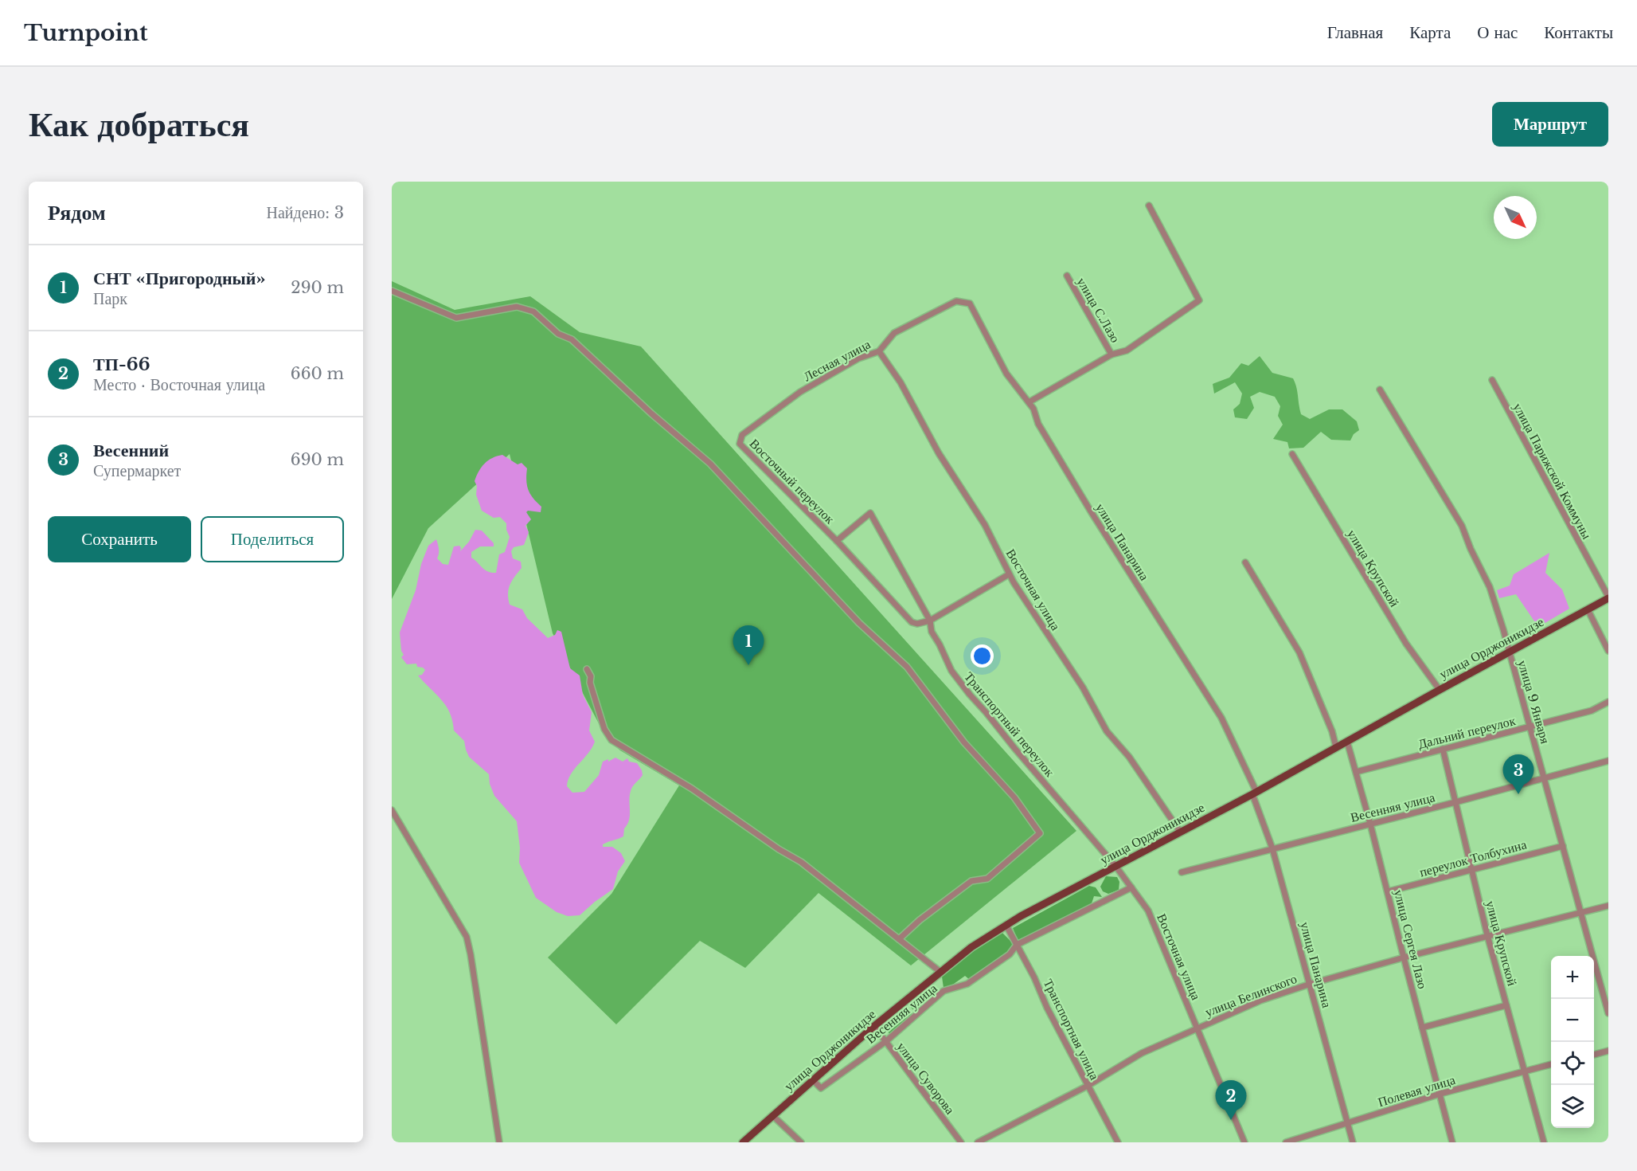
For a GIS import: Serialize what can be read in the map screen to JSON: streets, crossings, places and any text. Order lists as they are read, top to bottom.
{
  "streets": {
    "main road": ["улица Орджоникидзе"],
    "street": [
      "улица С.Лазо",
      "Лесная улица",
      "улица Парижской Коммуны",
      "Восточный переулок",
      "улица Панарина",
      "улица Крупской",
      "Восточная улица",
      "улица 9 Января",
      "Транспортный переулок",
      "Дальний переулок",
      "Весенняя улица",
      "переулок Толбухина",
      "улица Сергея Лазо",
      "улица Белинского",
      "Транспортная улица",
      "улица Суворова",
      "Полевая улица"
    ]
  },
  "crossings": [
    ["Лесная улица", "Восточный переулок"],
    ["Лесная улица", "улица Панарина"],
    ["Лесная улица", "Восточная улица"],
    ["улица Парижской Коммуны", "улица Орджоникидзе"],
    ["Восточный переулок", "Транспортный переулок"],
    ["улица Панарина", "улица Орджоникидзе"],
    ["улица Панарина", "Весенняя улица"],
    ["улица Панарина", "улица Белинского"],
    ["улица Панарина", "Полевая улица"],
    ["улица Крупской", "улица Орджоникидзе"],
    ["улица Крупской", "Дальний переулок"],
    ["улица Крупской", "Весенняя улица"],
    ["улица Крупской", "переулок Толбухина"],
    ["улица Крупской", "улица Белинского"],
    ["улица Крупской", "Полевая улица"],
    ["Восточная улица", "улица Орджоникидзе"],
    ["Восточная улица", "Транспортный переулок"],
    ["Восточная улица", "Весенняя улица"],
    ["Восточная улица", "улица Белинского"],
    ["улица Орджоникидзе", "улица 9 Января"],
    ["улица Орджоникидзе", "Транспортный переулок"],
    ["улица Орджоникидзе", "Весенняя улица"],
    ["улица Орджоникидзе", "улица Сергея Лазо"],
    ["улица Орджоникидзе", "Транспортная улица"],
    ["улица Орджоникидзе", "улица Суворова"],
    ["улица 9 Января", "Дальний переулок"],
    ["улица 9 Января", "Весенняя улица"],
    ["улица 9 Января", "переулок Толбухина"],
    ["улица 9 Января", "улица Белинского"],
    ["Дальний переулок", "улица Сергея Лазо"],
    ["Весенняя улица", "улица Сергея Лазо"],
    ["Весенняя улица", "Транспортная улица"],
    ["Весенняя улица", "улица Суворова"],
    ["переулок Толбухина", "улица Сергея Лазо"],
    ["улица Сергея Лазо", "улица Белинского"],
    ["улица Сергея Лазо", "Полевая улица"],
    ["улица Белинского", "Транспортная улица"]
  ],
  "north": "bottom right",
  "page": {
    "header": "Turnpoint",
    "nav": [
      "Главная",
      "Карта",
      "О нас",
      "Контакты"
    ],
    "buttons": [
      "Маршрут",
      ["Сохранить", "Поделиться"]
    ],
    "title": "Как добраться",
    "heading": ["Рядом", "Найдено: 3"],
    "list": [
      {
        "mark": "1",
        "name": "СНТ «Пригородный»",
        "note": "Парк",
        "value": "290 m"
      },
      {
        "mark": "2",
        "name": "ТП-66",
        "note": "Место · Восточная улица",
        "value": "660 m"
      },
      {
        "mark": "3",
        "name": "Весенний",
        "note": "Супермаркет",
        "value": "690 m"
      }
    ],
    "pins": ["1", "3", "2"],
    "map_buttons": ["+", "−"]
  }
}
